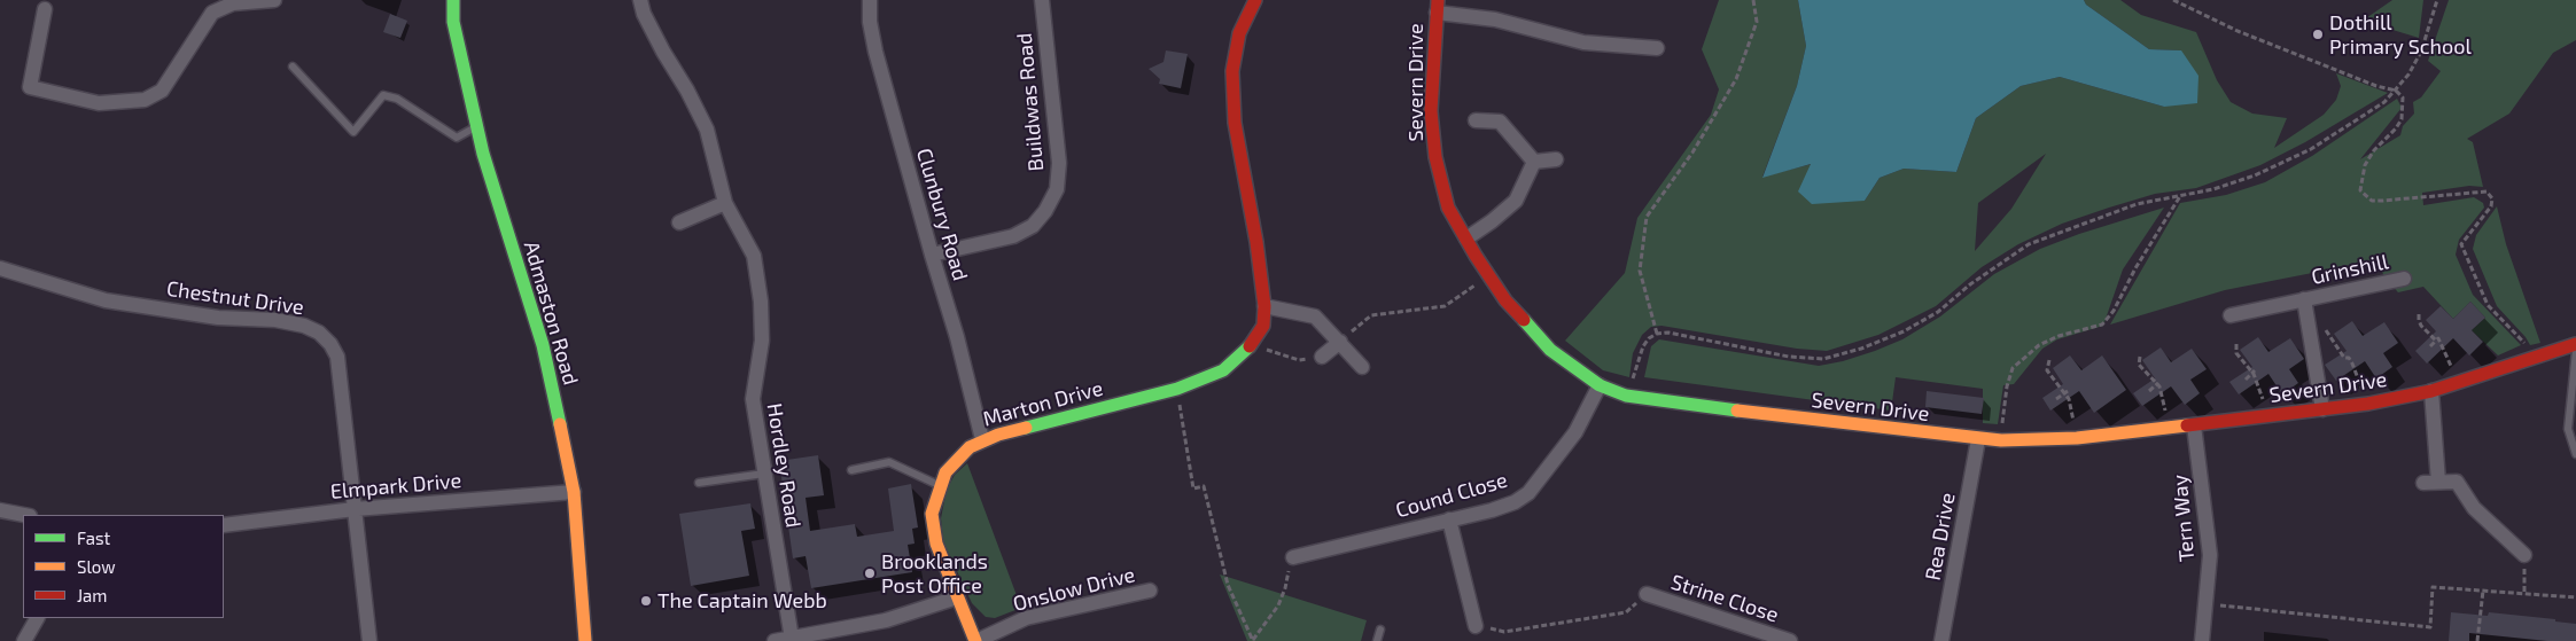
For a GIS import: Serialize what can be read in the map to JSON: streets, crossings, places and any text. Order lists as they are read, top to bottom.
{
  "streets": {
    "street": [
      "Severn Drive",
      "Buildwas Road",
      "Clunbury Road",
      "Grinshill",
      "Chestnut Drive",
      "Admaston Road",
      "Marton Drive",
      "Hordley Road",
      "Elmpark Drive",
      "Cound Close",
      "Tern Way",
      "Rea Drive",
      "Onslow Drive",
      "Strine Close"
    ]
  },
  "crossings": [
    ["Severn Drive", "Grinshill"],
    ["Severn Drive", "Cound Close"],
    ["Severn Drive", "Tern Way"],
    ["Severn Drive", "Rea Drive"],
    ["Buildwas Road", "Clunbury Road"],
    ["Clunbury Road", "Marton Drive"],
    ["Chestnut Drive", "Elmpark Drive"],
    ["Admaston Road", "Elmpark Drive"],
    ["Marton Drive", "Onslow Drive"]
  ],
  "places": ["Dothill Primary School", "Brooklands Post Office", "The Captain Webb"],
  "legend": ["Fast", "Slow", "Jam"]
}
